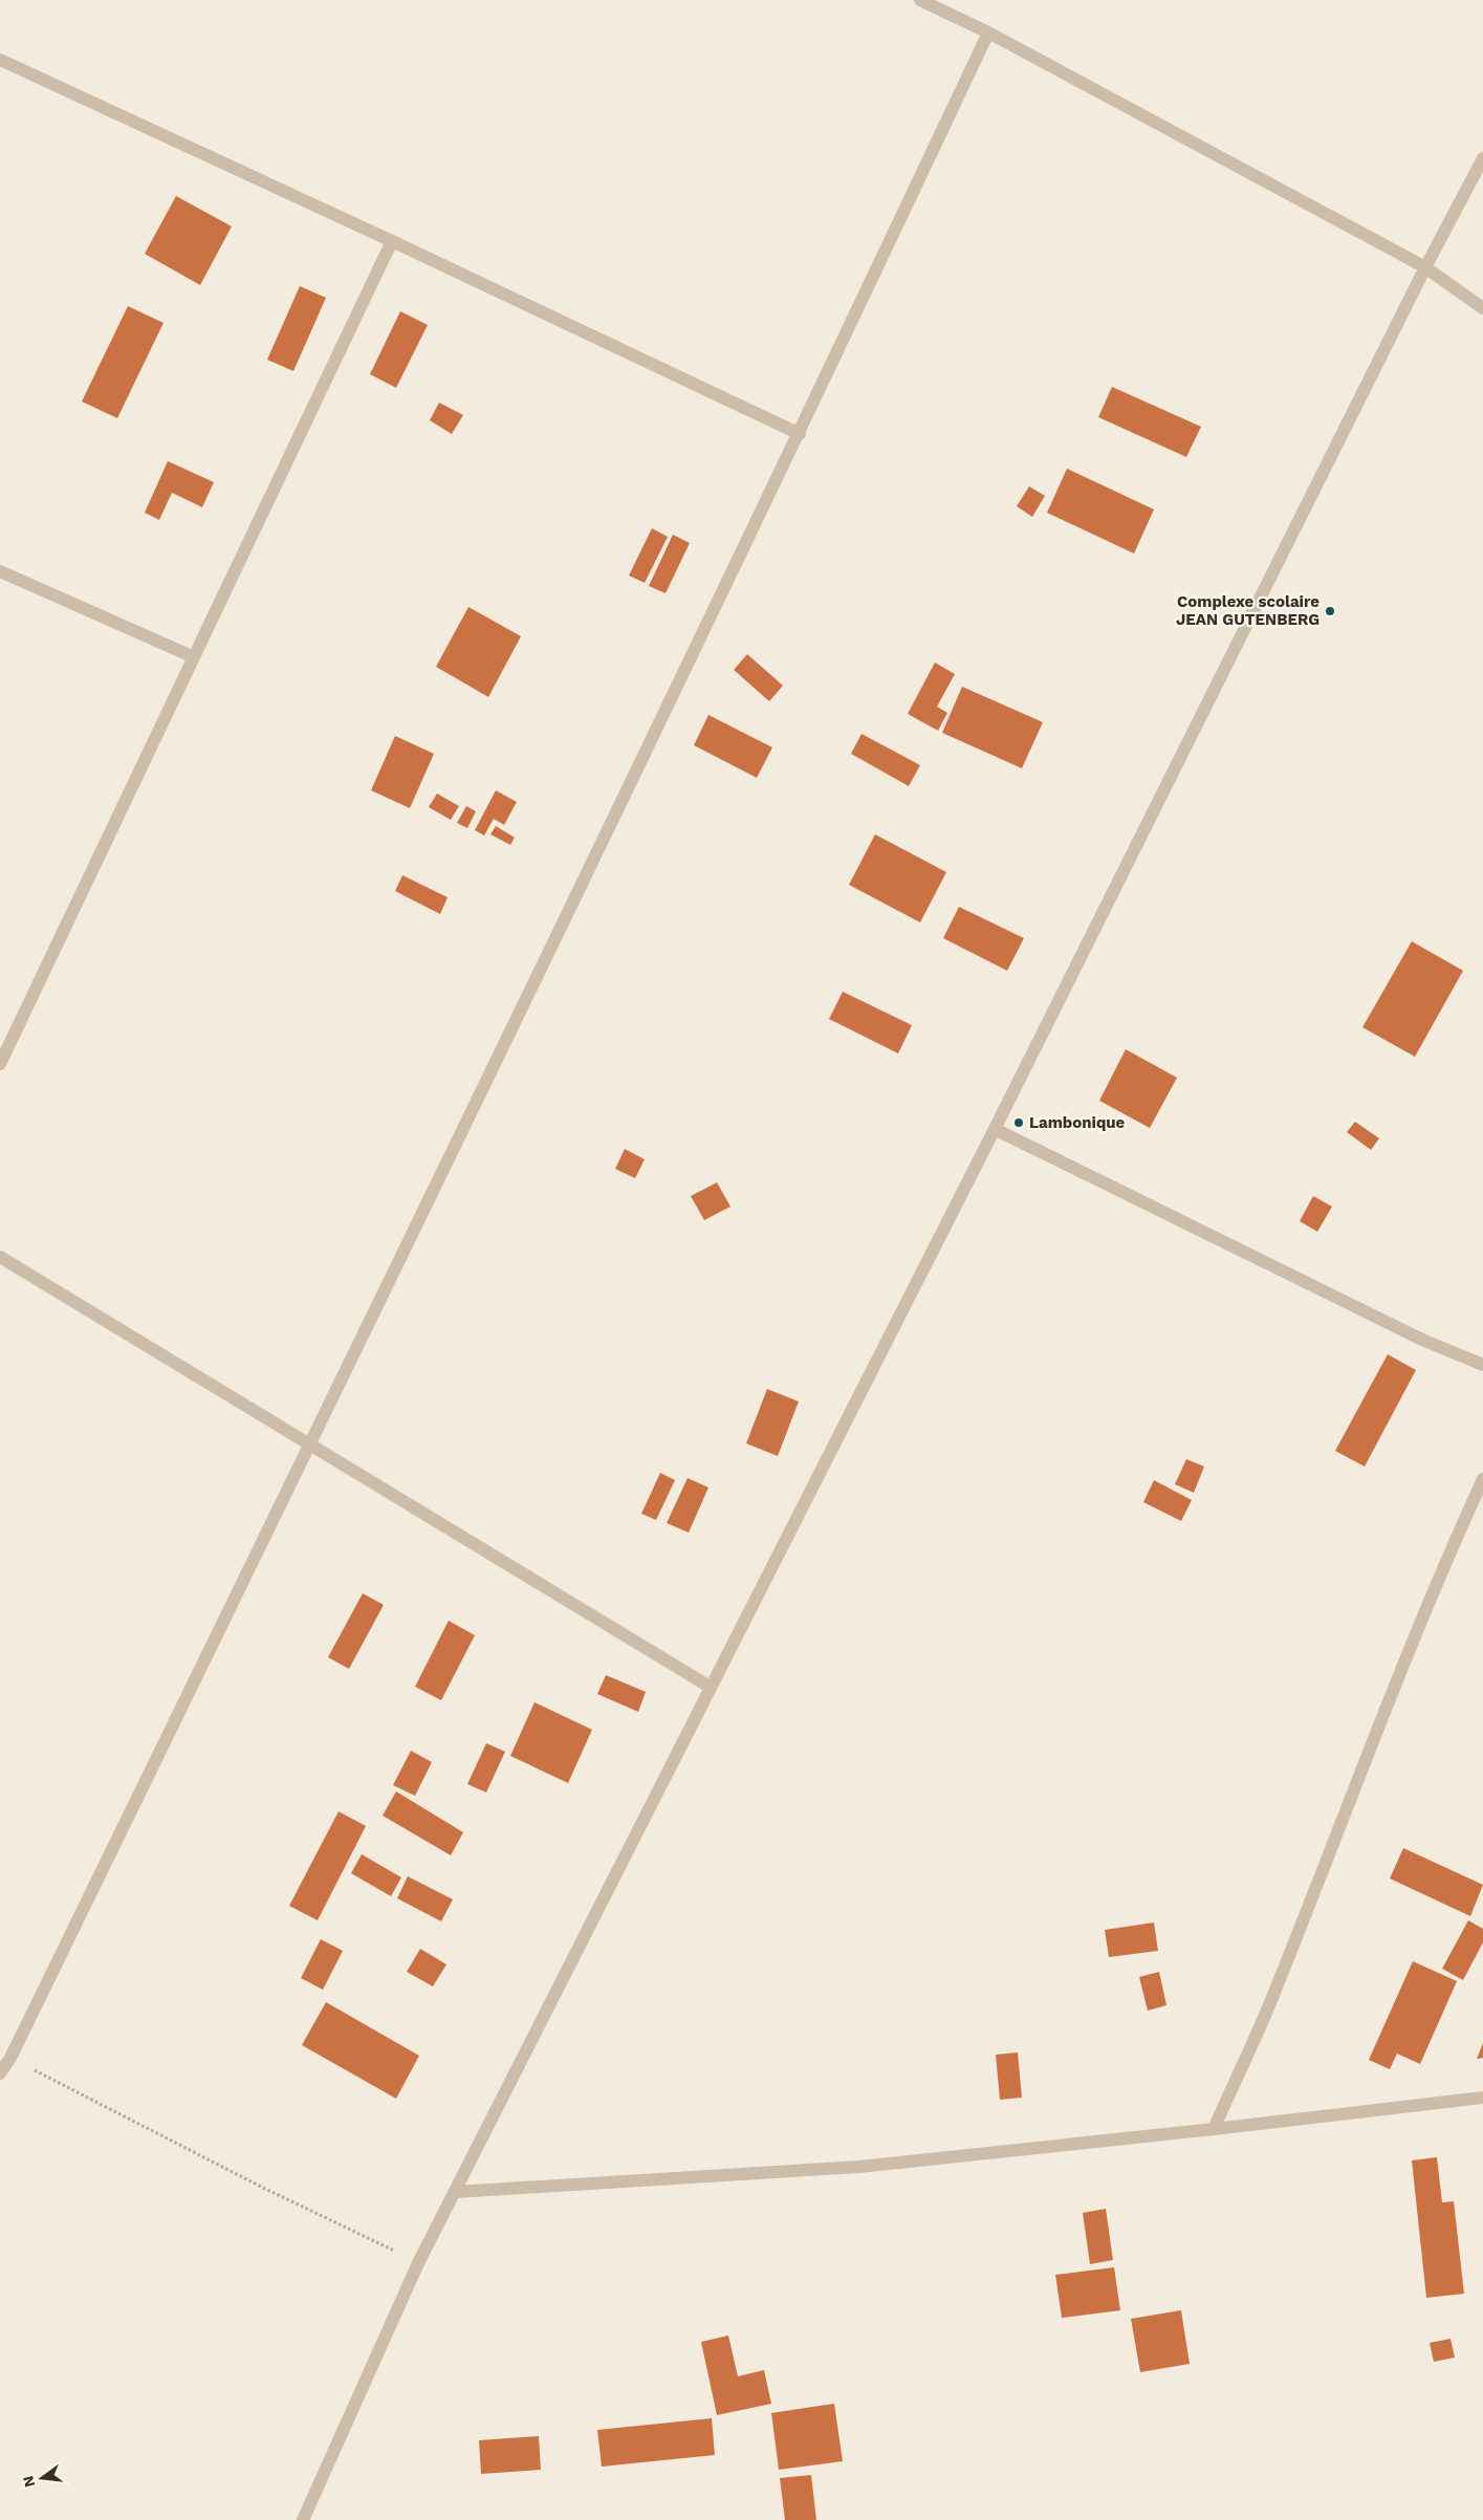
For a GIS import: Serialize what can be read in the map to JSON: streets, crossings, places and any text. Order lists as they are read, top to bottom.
{
  "places": ["Complexe scolaire JEAN GUTENBERG", "Lambonique"],
  "north": "left"
}
